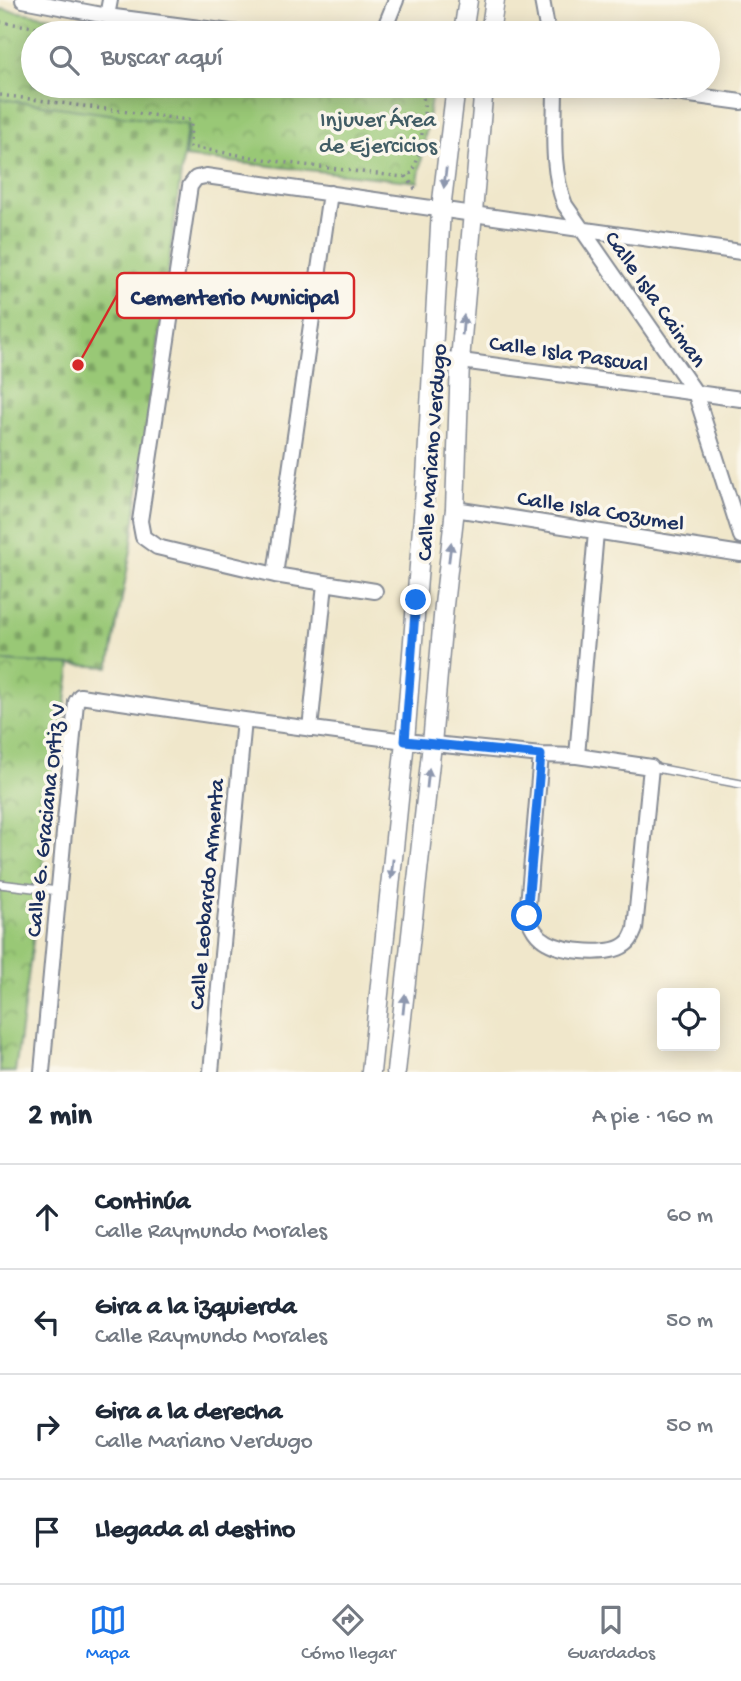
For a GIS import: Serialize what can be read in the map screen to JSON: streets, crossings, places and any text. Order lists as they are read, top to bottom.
{
  "streets": {
    "street": [
      "Calle Isla Caiman",
      "Calle Isla Pascual",
      "Calle Mariano Verdugo",
      "Calle Isla Cozumel",
      "Calle G. Graciana Ortiz V",
      "Calle Leobardo Armenta"
    ]
  },
  "crossings": [
    ["Calle Isla Caiman", "Calle Isla Pascual"],
    ["Calle Isla Pascual", "Calle Mariano Verdugo"],
    ["Calle Mariano Verdugo", "Calle Isla Cozumel"],
    ["Calle G. Graciana Ortiz V", "Calle Leobardo Armenta"]
  ],
  "parks": ["Injuver Área de Ejercicios"],
  "places": ["Cementerio Municipal"],
  "page": {
    "search": "Buscar aquí",
    "heading": ["2 min", "A pie · 160 m"],
    "list": [
      ["Continúa", "Calle Raymundo Morales", "60 m"],
      ["Gira a la izquierda", "Calle Raymundo Morales", "50 m"],
      ["Gira a la derecha", "Calle Mariano Verdugo", "50 m"],
      "Llegada al destino"
    ],
    "nav": ["Mapa", "Cómo llegar", "Guardados"]
  }
}
